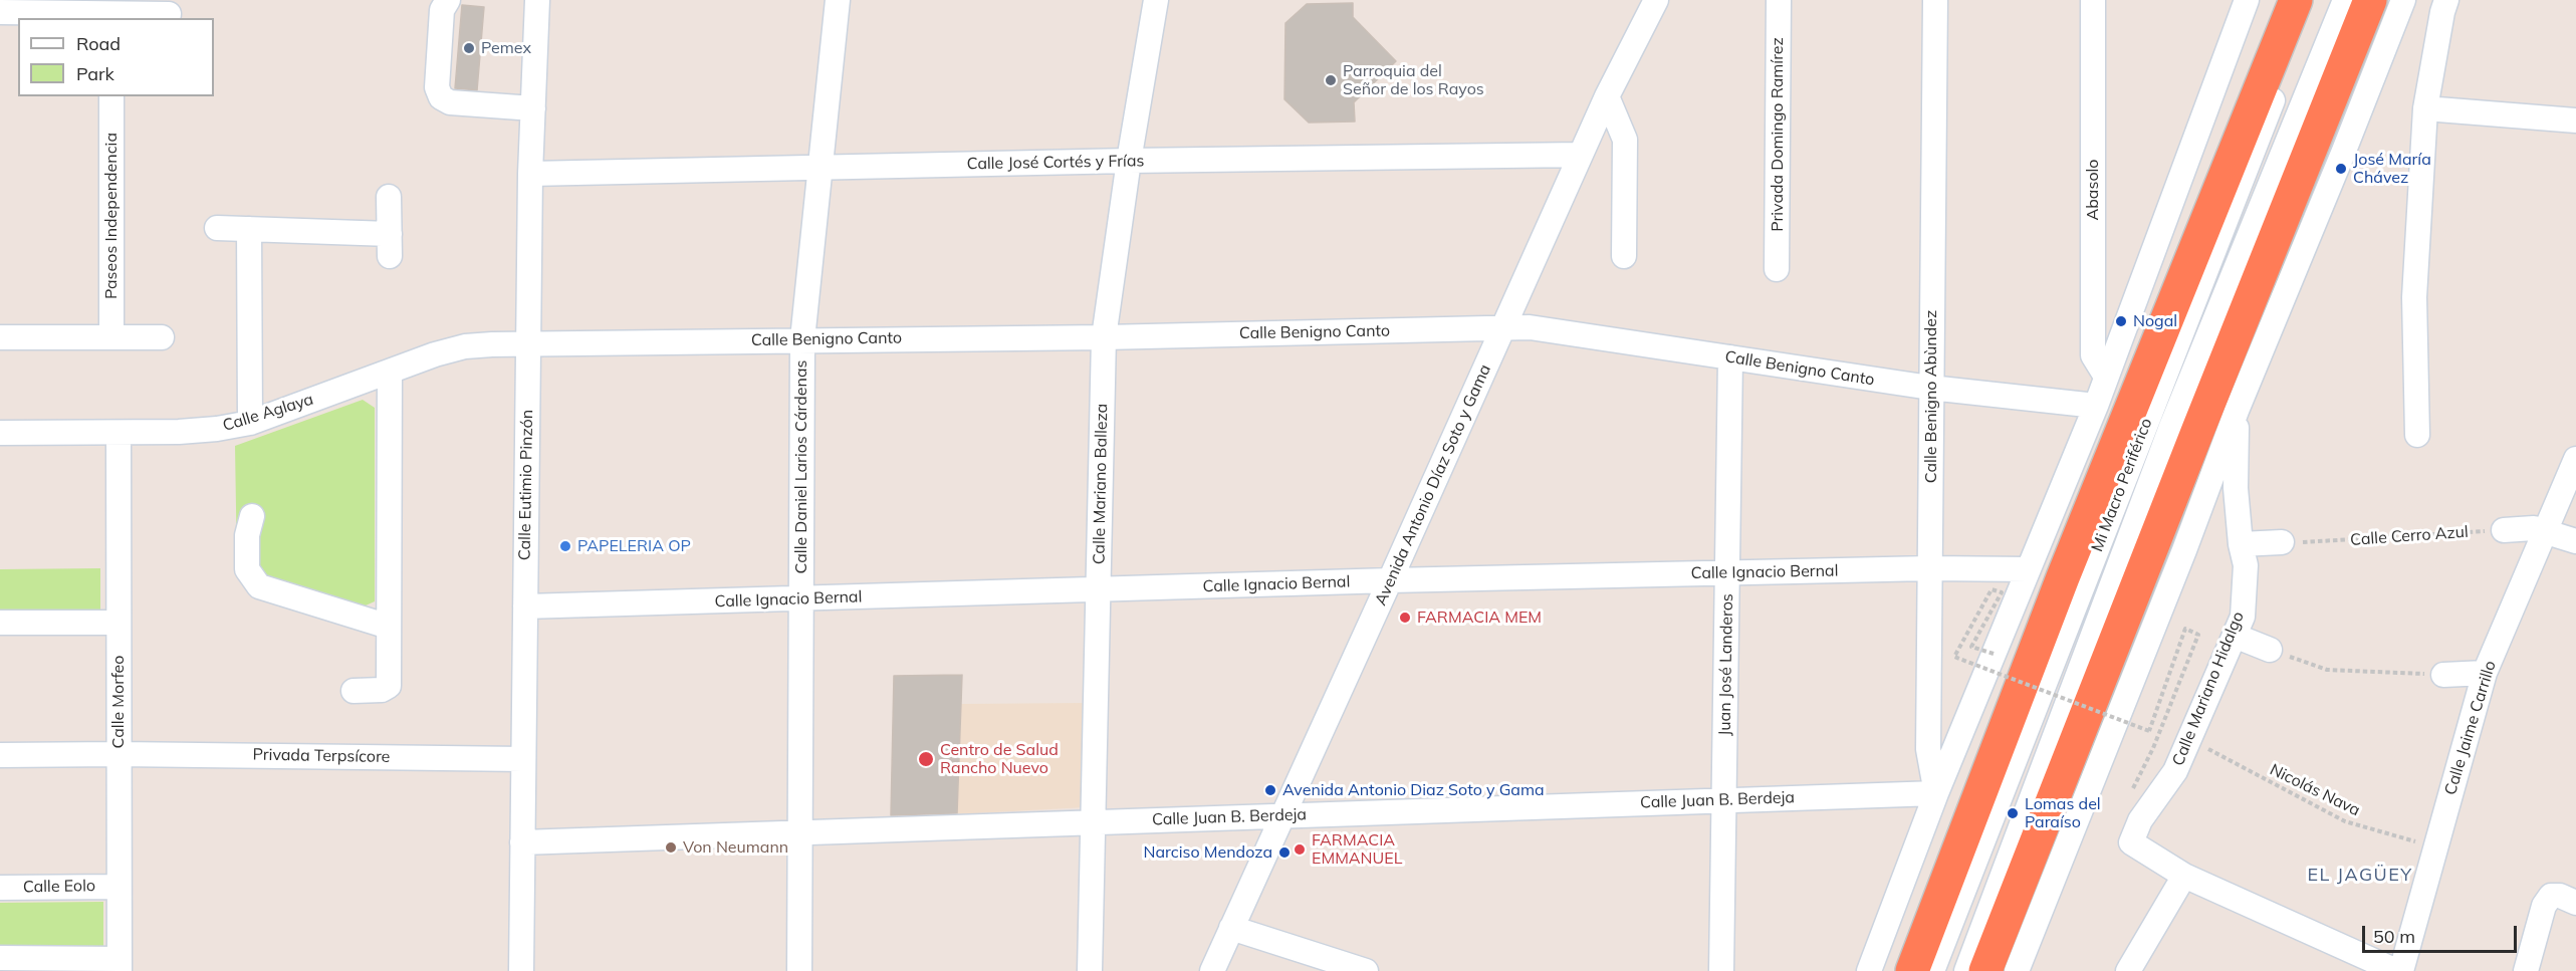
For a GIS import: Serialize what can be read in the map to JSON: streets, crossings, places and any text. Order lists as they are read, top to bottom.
{
  "streets": {
    "street": [
      "Privada Domingo Ramírez",
      "Calle José Cortés y Frías",
      "Abasolo",
      "Paseos Independencia",
      "Calle Benigno Canto",
      "Calle Benigno Abùndez",
      "Calle Aglaya",
      "Calle Daniel Larios Cárdenas",
      "Calle Mariano Balleza",
      "Calle Eutimio Pinzón",
      "Avenida Antonio Díaz Soto y Gama",
      "Mi Macro Periférico",
      "Calle Ignacio Bernal",
      "Juan José Landeros",
      "Calle Mariano Hidalgo",
      "Calle Morfeo",
      "Calle Jaime Carrillo",
      "Privada Terpsícore",
      "Calle Juan B. Berdeja",
      "Calle Eolo"
    ],
    "path": ["Calle Cerro Azul", "Nicolás Nava"]
  },
  "crossings": [
    ["Calle José Cortés y Frías", "Calle Daniel Larios Cárdenas"],
    ["Calle José Cortés y Frías", "Calle Mariano Balleza"],
    ["Calle José Cortés y Frías", "Calle Eutimio Pinzón"],
    ["Calle José Cortés y Frías", "Avenida Antonio Díaz Soto y Gama"],
    ["Calle Benigno Canto", "Calle Benigno Abùndez"],
    ["Calle Benigno Canto", "Calle Aglaya"],
    ["Calle Benigno Canto", "Calle Daniel Larios Cárdenas"],
    ["Calle Benigno Canto", "Calle Mariano Balleza"],
    ["Calle Benigno Canto", "Calle Eutimio Pinzón"],
    ["Calle Benigno Canto", "Avenida Antonio Díaz Soto y Gama"],
    ["Calle Benigno Canto", "Juan José Landeros"],
    ["Calle Benigno Abùndez", "Calle Ignacio Bernal"],
    ["Calle Benigno Abùndez", "Calle Juan B. Berdeja"],
    ["Calle Aglaya", "Calle Eutimio Pinzón"],
    ["Calle Aglaya", "Calle Morfeo"],
    ["Calle Daniel Larios Cárdenas", "Calle Ignacio Bernal"],
    ["Calle Daniel Larios Cárdenas", "Calle Juan B. Berdeja"],
    ["Calle Mariano Balleza", "Calle Ignacio Bernal"],
    ["Calle Mariano Balleza", "Calle Juan B. Berdeja"],
    ["Calle Eutimio Pinzón", "Calle Ignacio Bernal"],
    ["Calle Eutimio Pinzón", "Privada Terpsícore"],
    ["Calle Eutimio Pinzón", "Calle Juan B. Berdeja"],
    ["Avenida Antonio Díaz Soto y Gama", "Calle Ignacio Bernal"],
    ["Avenida Antonio Díaz Soto y Gama", "Calle Juan B. Berdeja"],
    ["Calle Ignacio Bernal", "Juan José Landeros"],
    ["Juan José Landeros", "Calle Juan B. Berdeja"],
    ["Calle Mariano Hidalgo", "Nicolás Nava"],
    ["Calle Morfeo", "Privada Terpsícore"],
    ["Calle Morfeo", "Calle Eolo"],
    ["Calle Jaime Carrillo", "Nicolás Nava"]
  ],
  "districts": ["EL JAGÜEY"],
  "places": [
    "Pemex",
    "Parroquia del Señor de los Rayos",
    "José María Chávez",
    "Nogal",
    "PAPELERIA OP",
    "FARMACIA MEM",
    "Centro de Salud Rancho Nuevo",
    "Avenida Antonio Diaz Soto y Gama",
    "Lomas del Paraíso",
    "Von Neumann",
    "FARMACIA EMMANUEL",
    "Narciso Mendoza"
  ],
  "legend": ["Road", "Park"],
  "scale_bar": "50 m"
}
